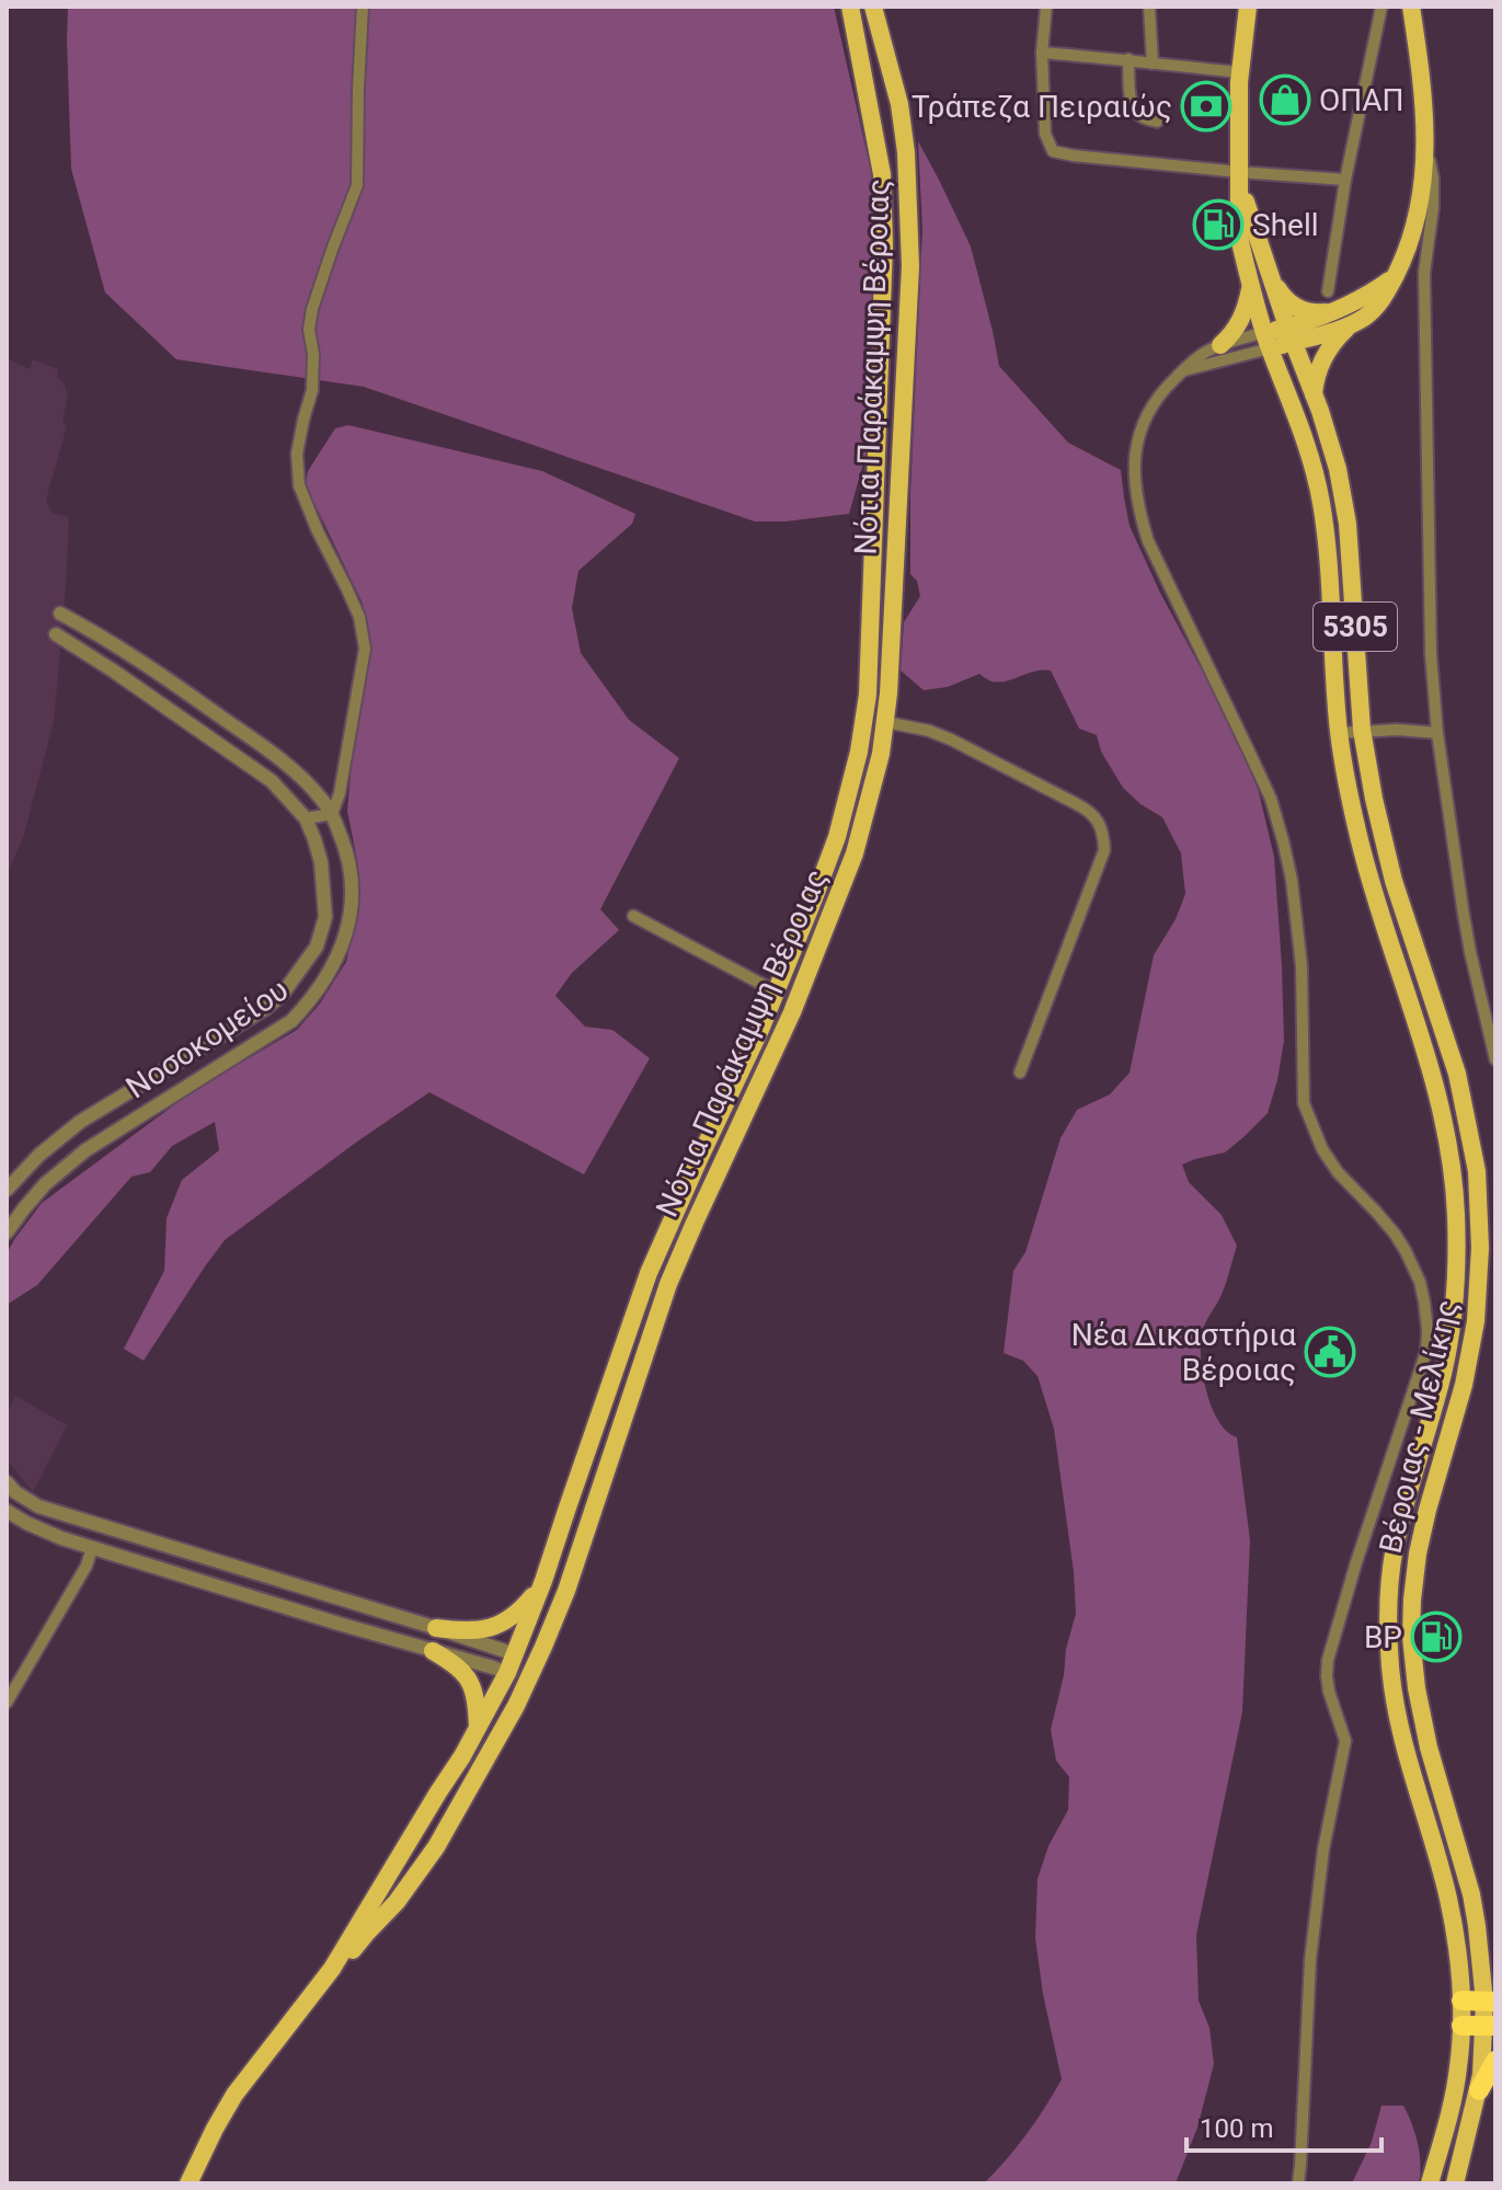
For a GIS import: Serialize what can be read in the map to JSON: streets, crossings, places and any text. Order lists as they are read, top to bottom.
{
  "streets": {
    "main road": ["Νότια Παράκαμψη Βέροιας", "5305", "Βέροιας - Μελίκης"],
    "street": ["Νοσοκομείου"]
  },
  "crossings": [
    ["5305", "Βέροιας - Μελίκης"]
  ],
  "places": {
    "shop": ["ΟΠΑΠ"],
    "bank": ["Τράπεζα Πειραιώς"],
    "fuel station": ["Shell", "BP"],
    "public building": ["Νέα Δικαστήρια Βέροιας"]
  },
  "scale_bar": "100 m"
}
